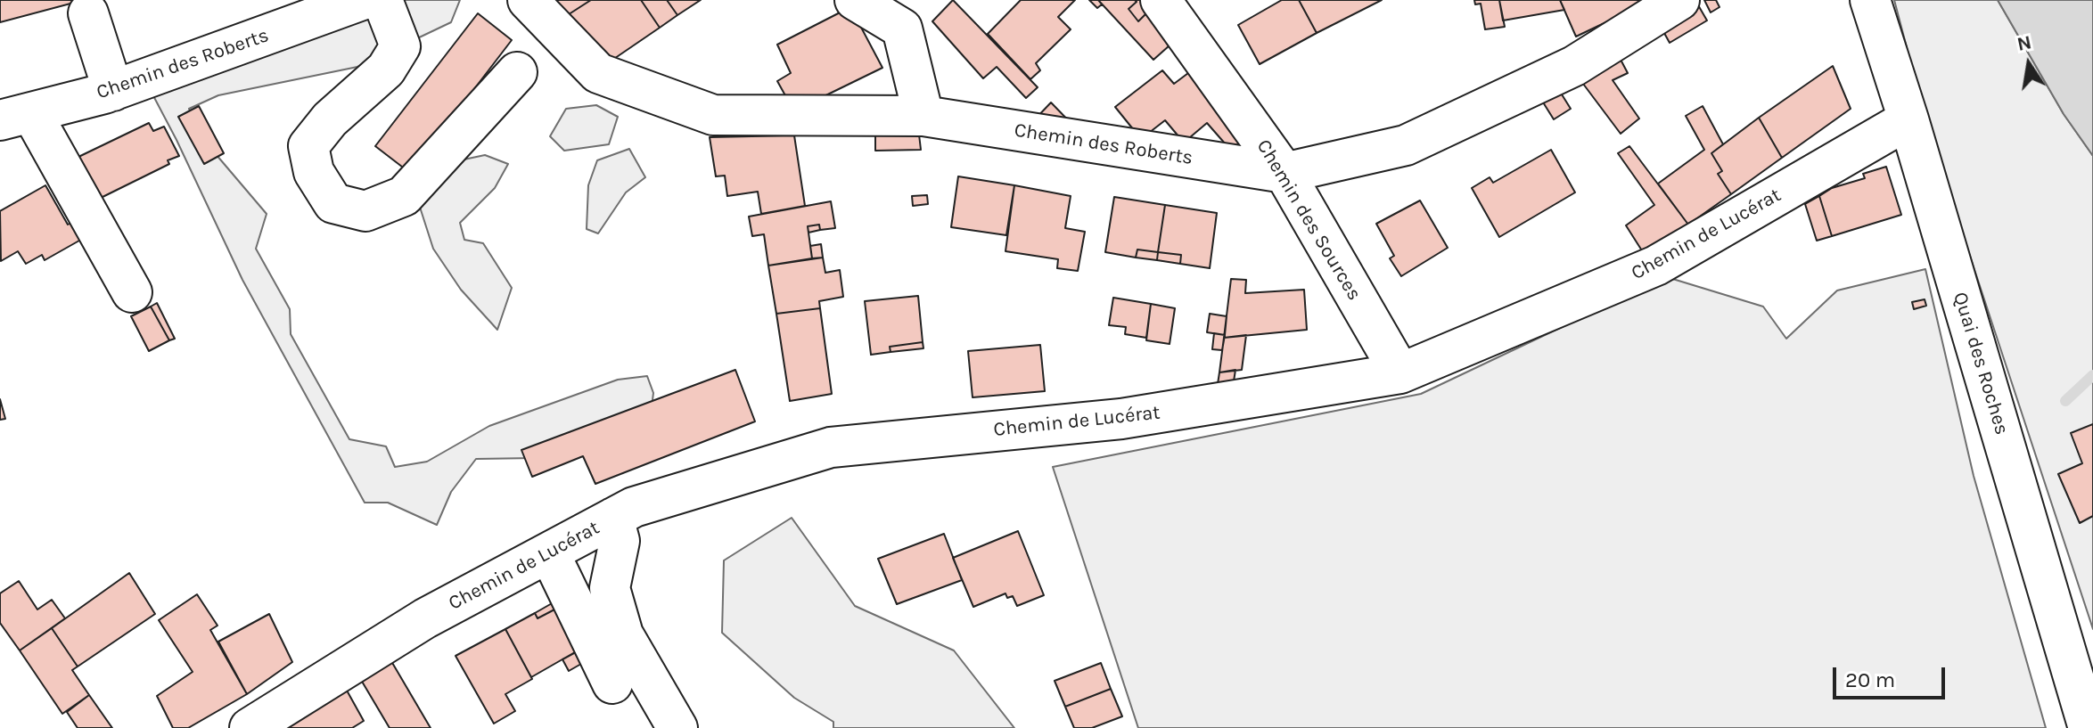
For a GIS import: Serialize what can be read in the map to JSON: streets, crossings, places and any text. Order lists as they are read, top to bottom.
{
  "streets": {
    "street": [
      "Chemin des Roberts",
      "Chemin des Sources",
      "Chemin de Lucérat",
      "Quai des Roches"
    ]
  },
  "crossings": [
    ["Chemin des Roberts", "Chemin des Sources"],
    ["Chemin des Sources", "Chemin de Lucérat"],
    ["Chemin de Lucérat", "Quai des Roches"]
  ],
  "scale_bar": "20 m",
  "north": "top"
}
